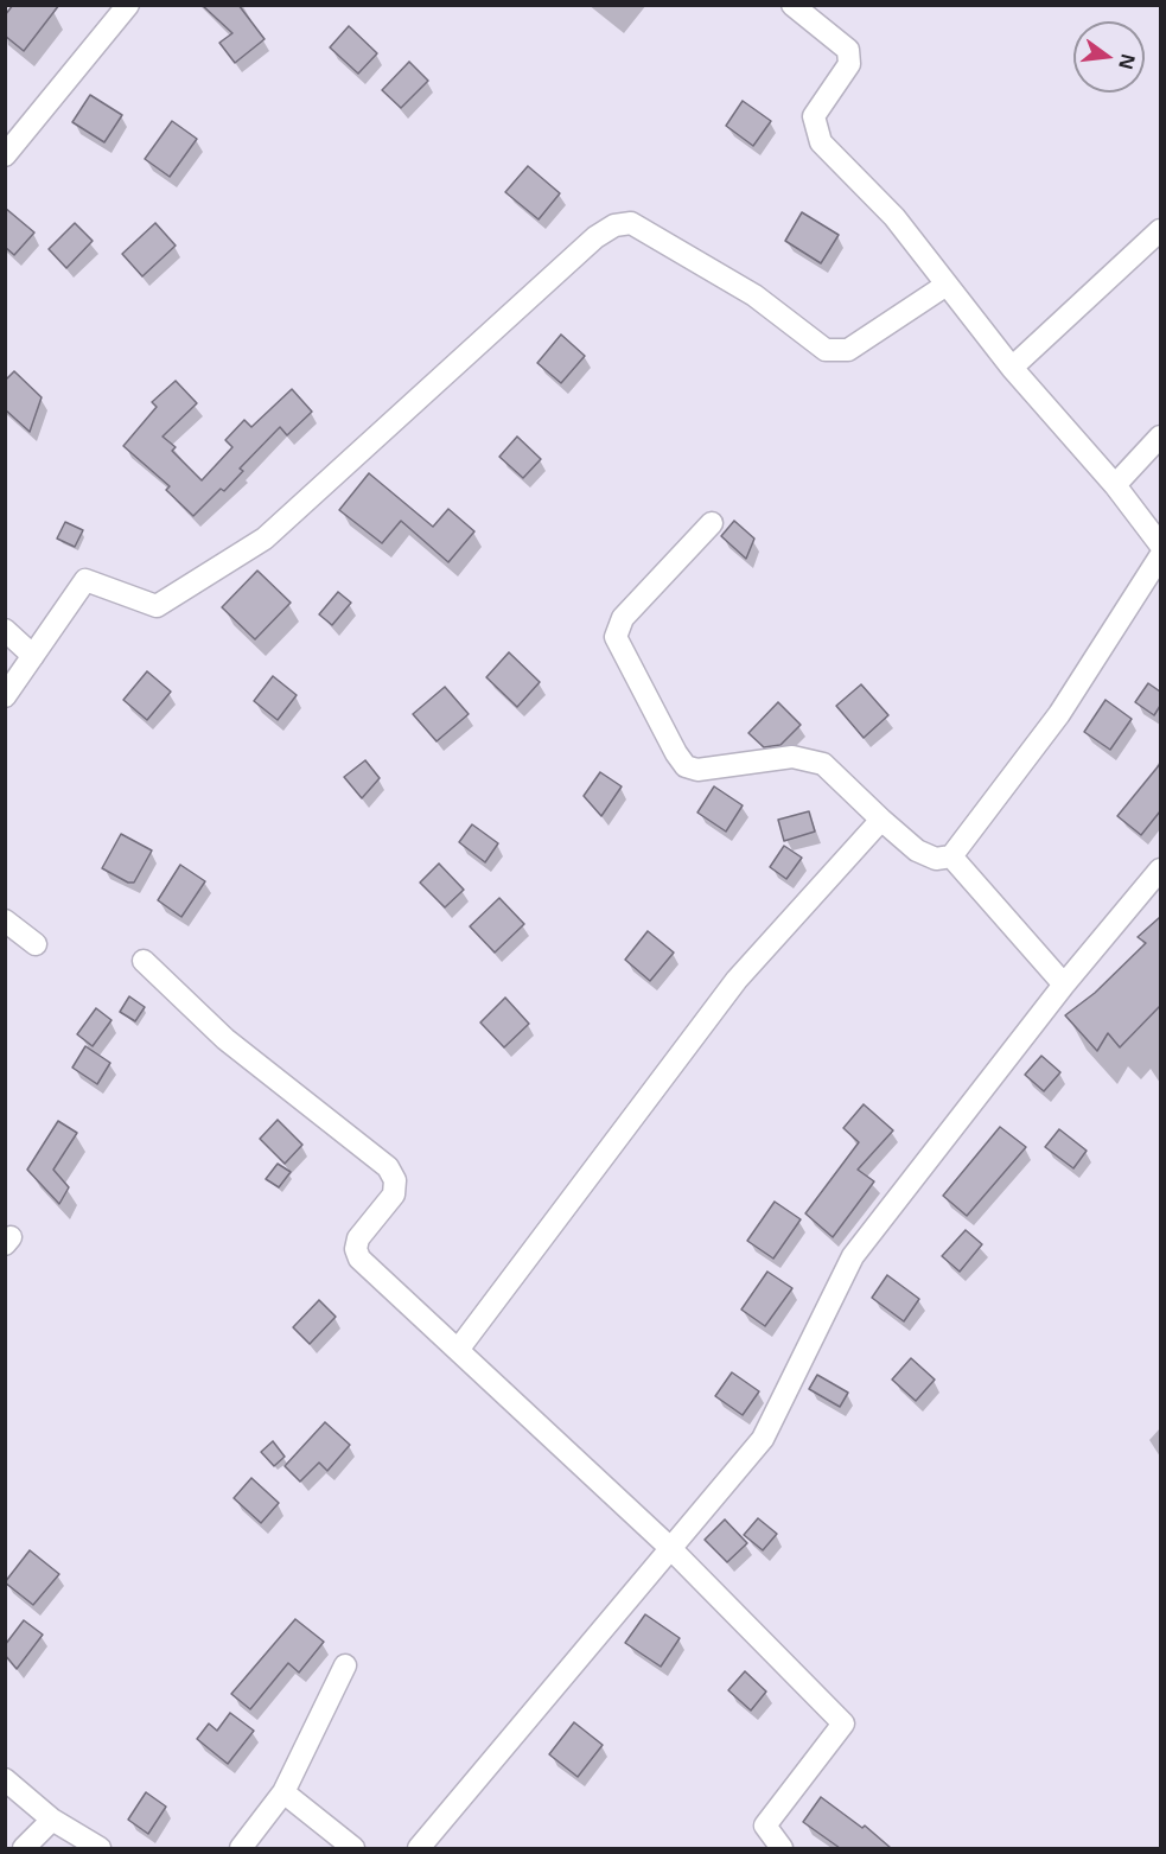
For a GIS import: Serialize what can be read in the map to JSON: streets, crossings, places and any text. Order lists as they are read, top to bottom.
{
  "north": "right"
}
